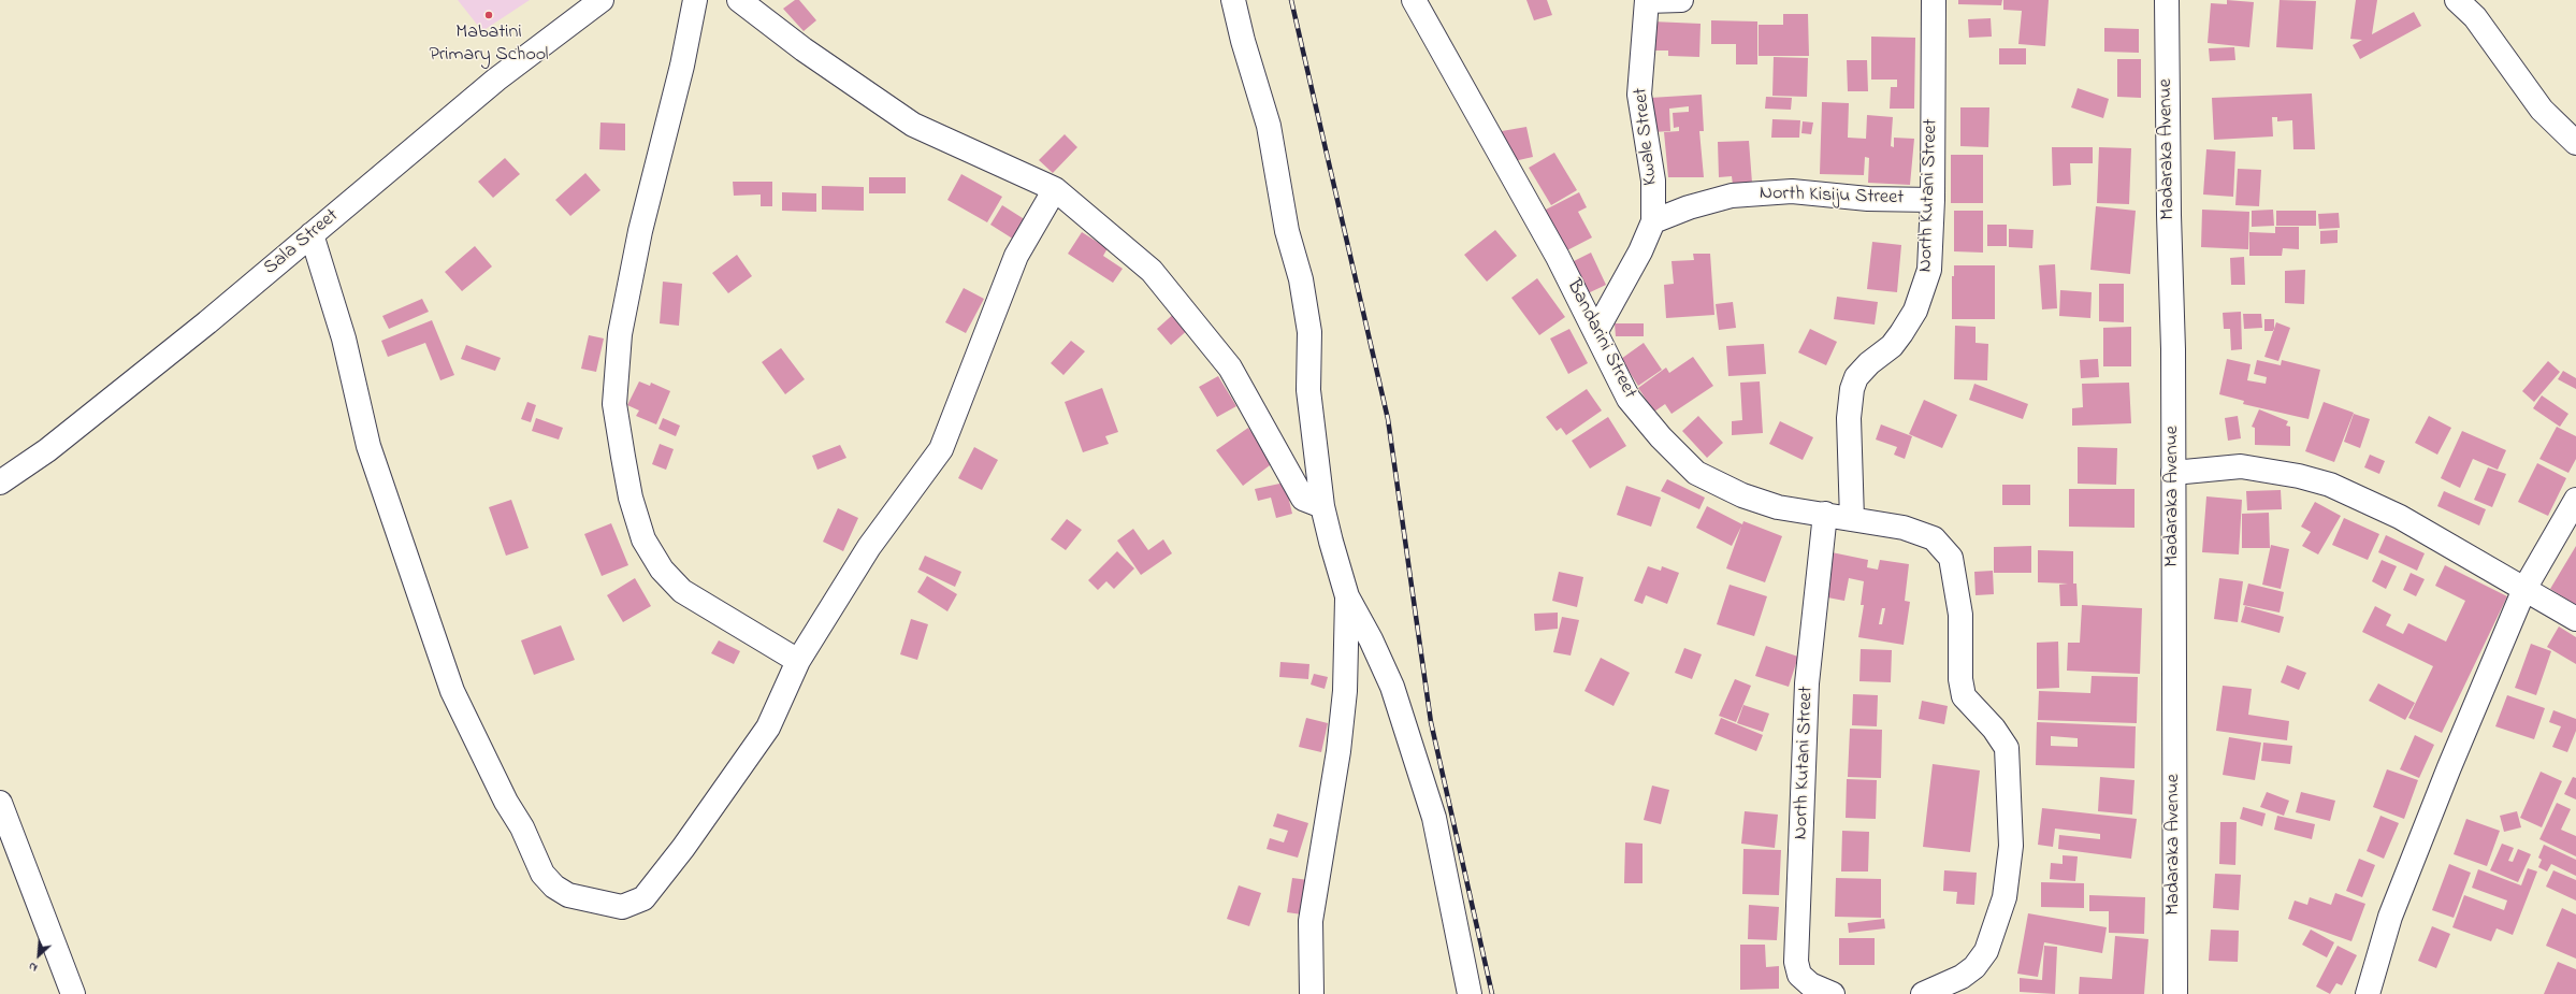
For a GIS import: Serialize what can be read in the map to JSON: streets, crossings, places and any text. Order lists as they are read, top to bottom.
{
  "streets": {
    "main road": [
      "Kwale Street",
      "Madaraka Avenue",
      "North Kutani Street",
      "North Kisiju Street",
      "Sala Street",
      "Bandarini Street"
    ]
  },
  "crossings": [
    ["Kwale Street", "North Kisiju Street"],
    ["North Kutani Street", "North Kisiju Street"],
    ["North Kutani Street", "Bandarini Street"]
  ],
  "places": ["Mabatini Primary School"],
  "north": "bottom left"
}
